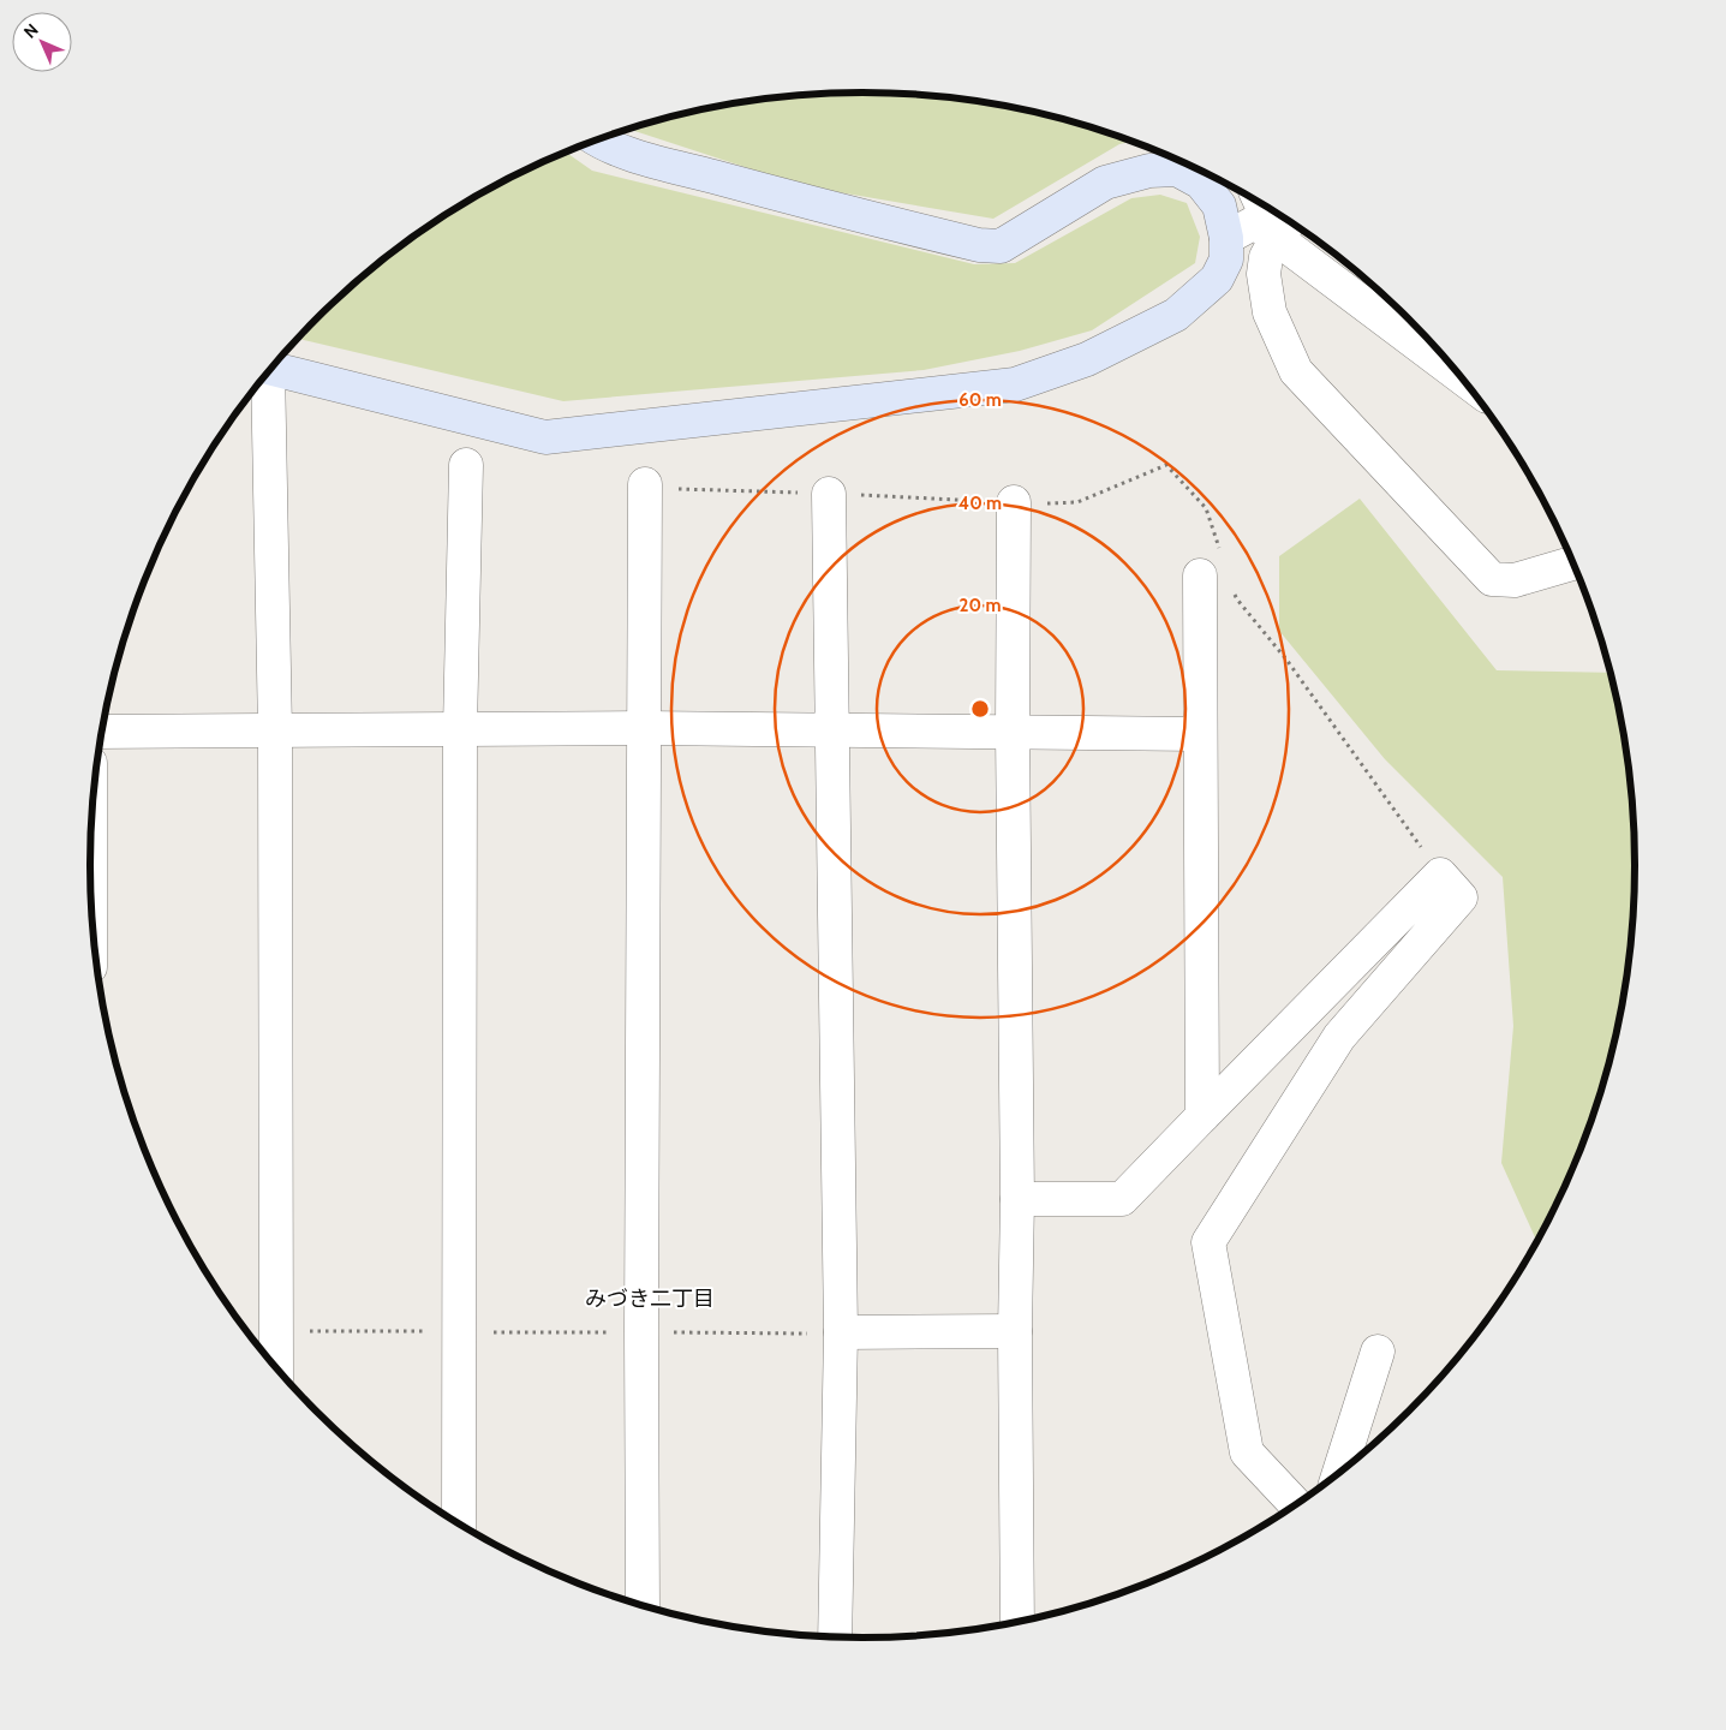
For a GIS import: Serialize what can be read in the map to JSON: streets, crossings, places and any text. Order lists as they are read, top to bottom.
{
  "districts": ["みづき二丁目"],
  "north": "top left",
  "rings": ["60 m", "40 m", "20 m"]
}
